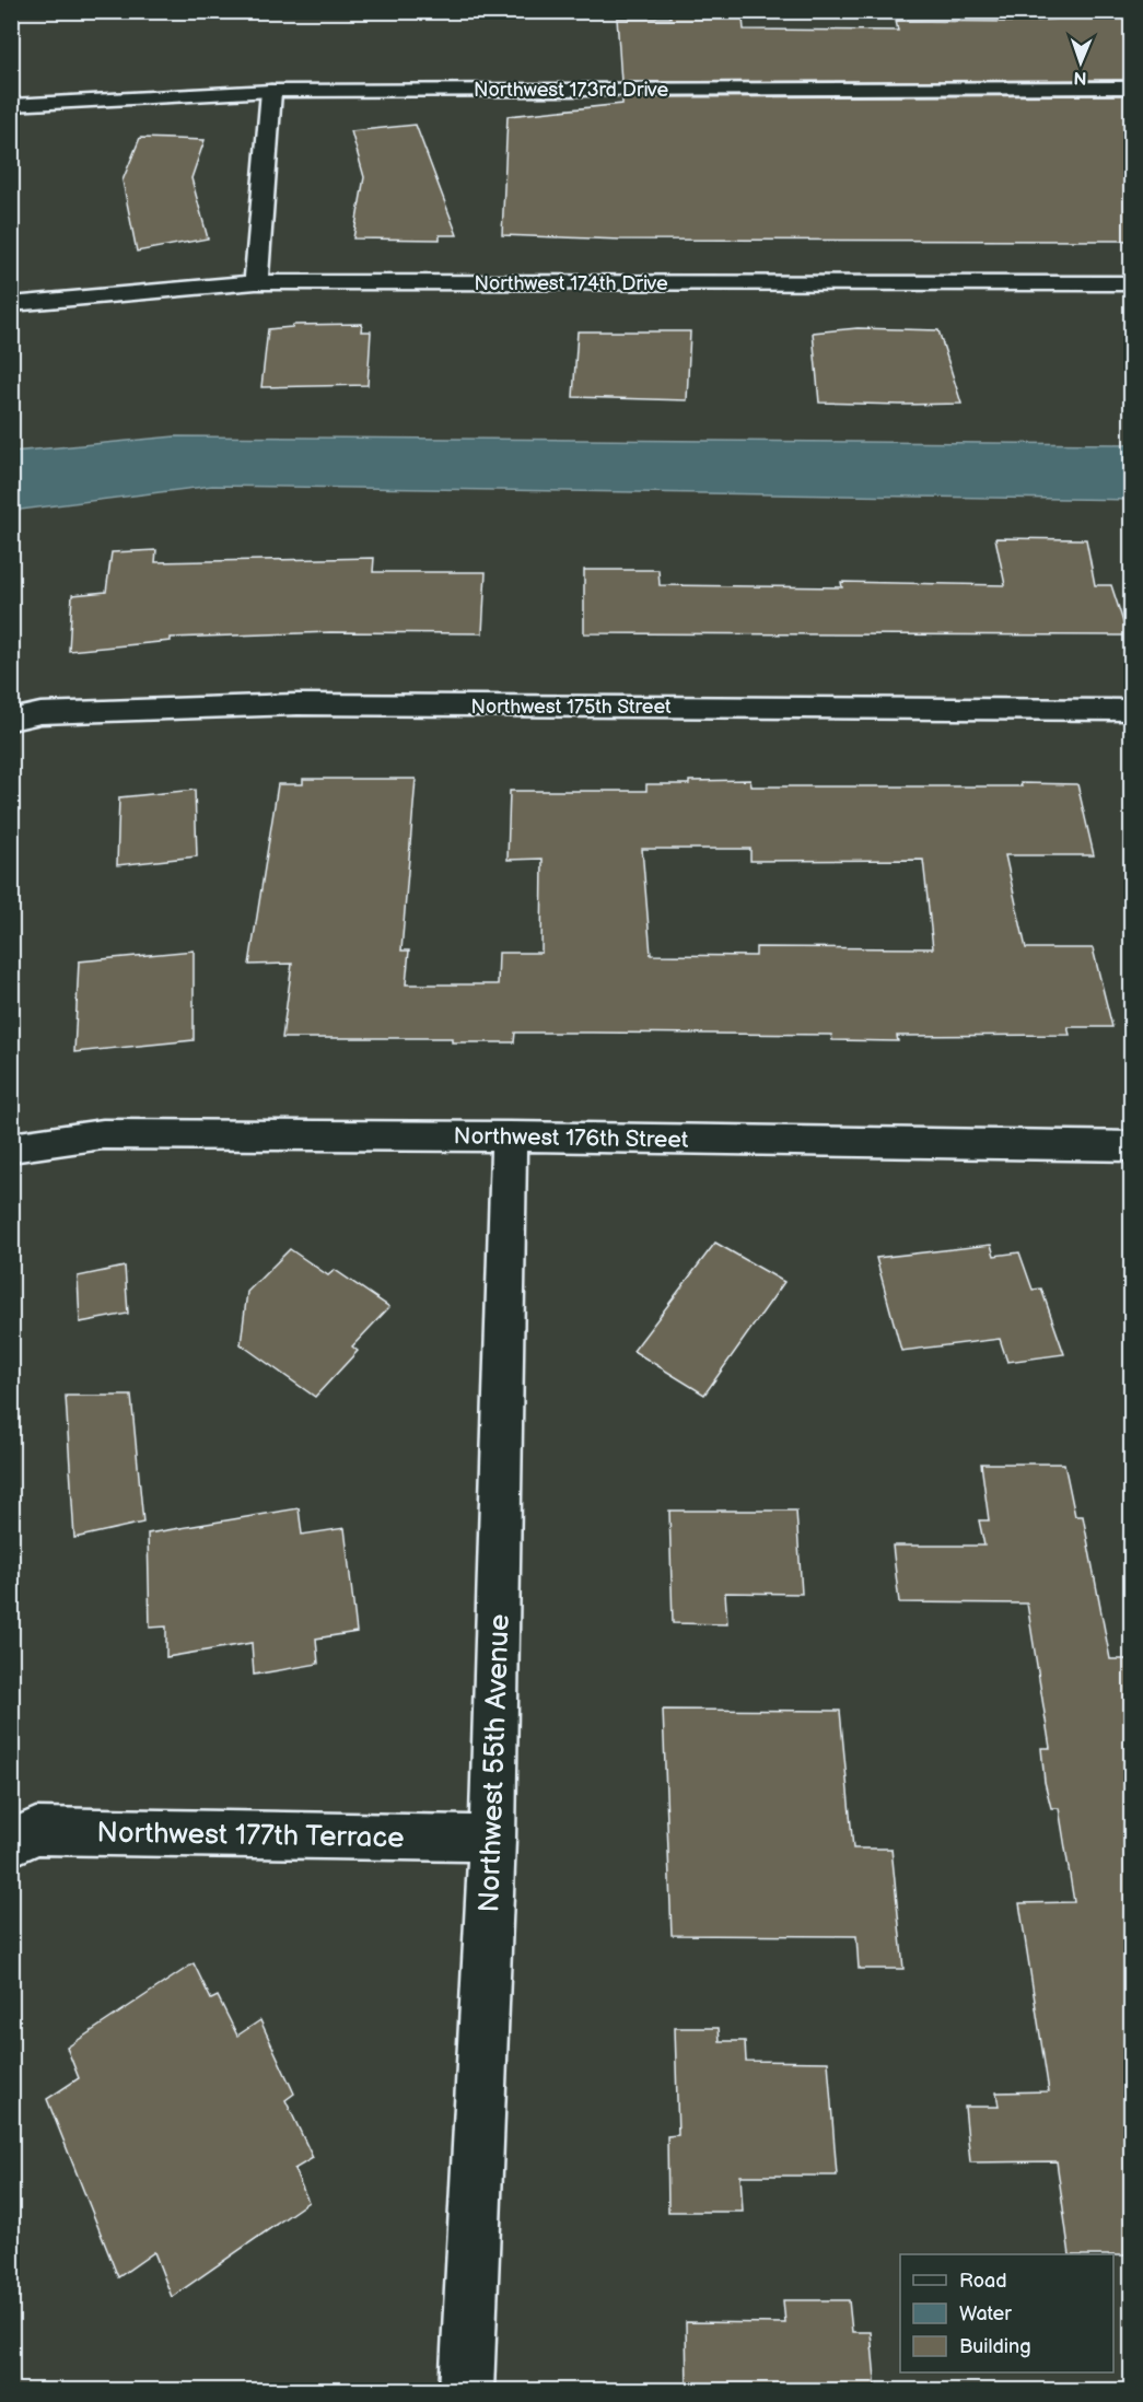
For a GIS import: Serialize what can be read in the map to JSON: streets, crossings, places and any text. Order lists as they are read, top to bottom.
{
  "streets": {
    "street": [
      "Northwest 173rd Drive",
      "Northwest 174th Drive",
      "Northwest 175th Street",
      "Northwest 176th Street",
      "Northwest 55th Avenue",
      "Northwest 177th Terrace"
    ]
  },
  "crossings": [
    ["Northwest 176th Street", "Northwest 55th Avenue"],
    ["Northwest 55th Avenue", "Northwest 177th Terrace"]
  ],
  "legend": ["Road", "Water", "Building"],
  "north": "bottom"
}
